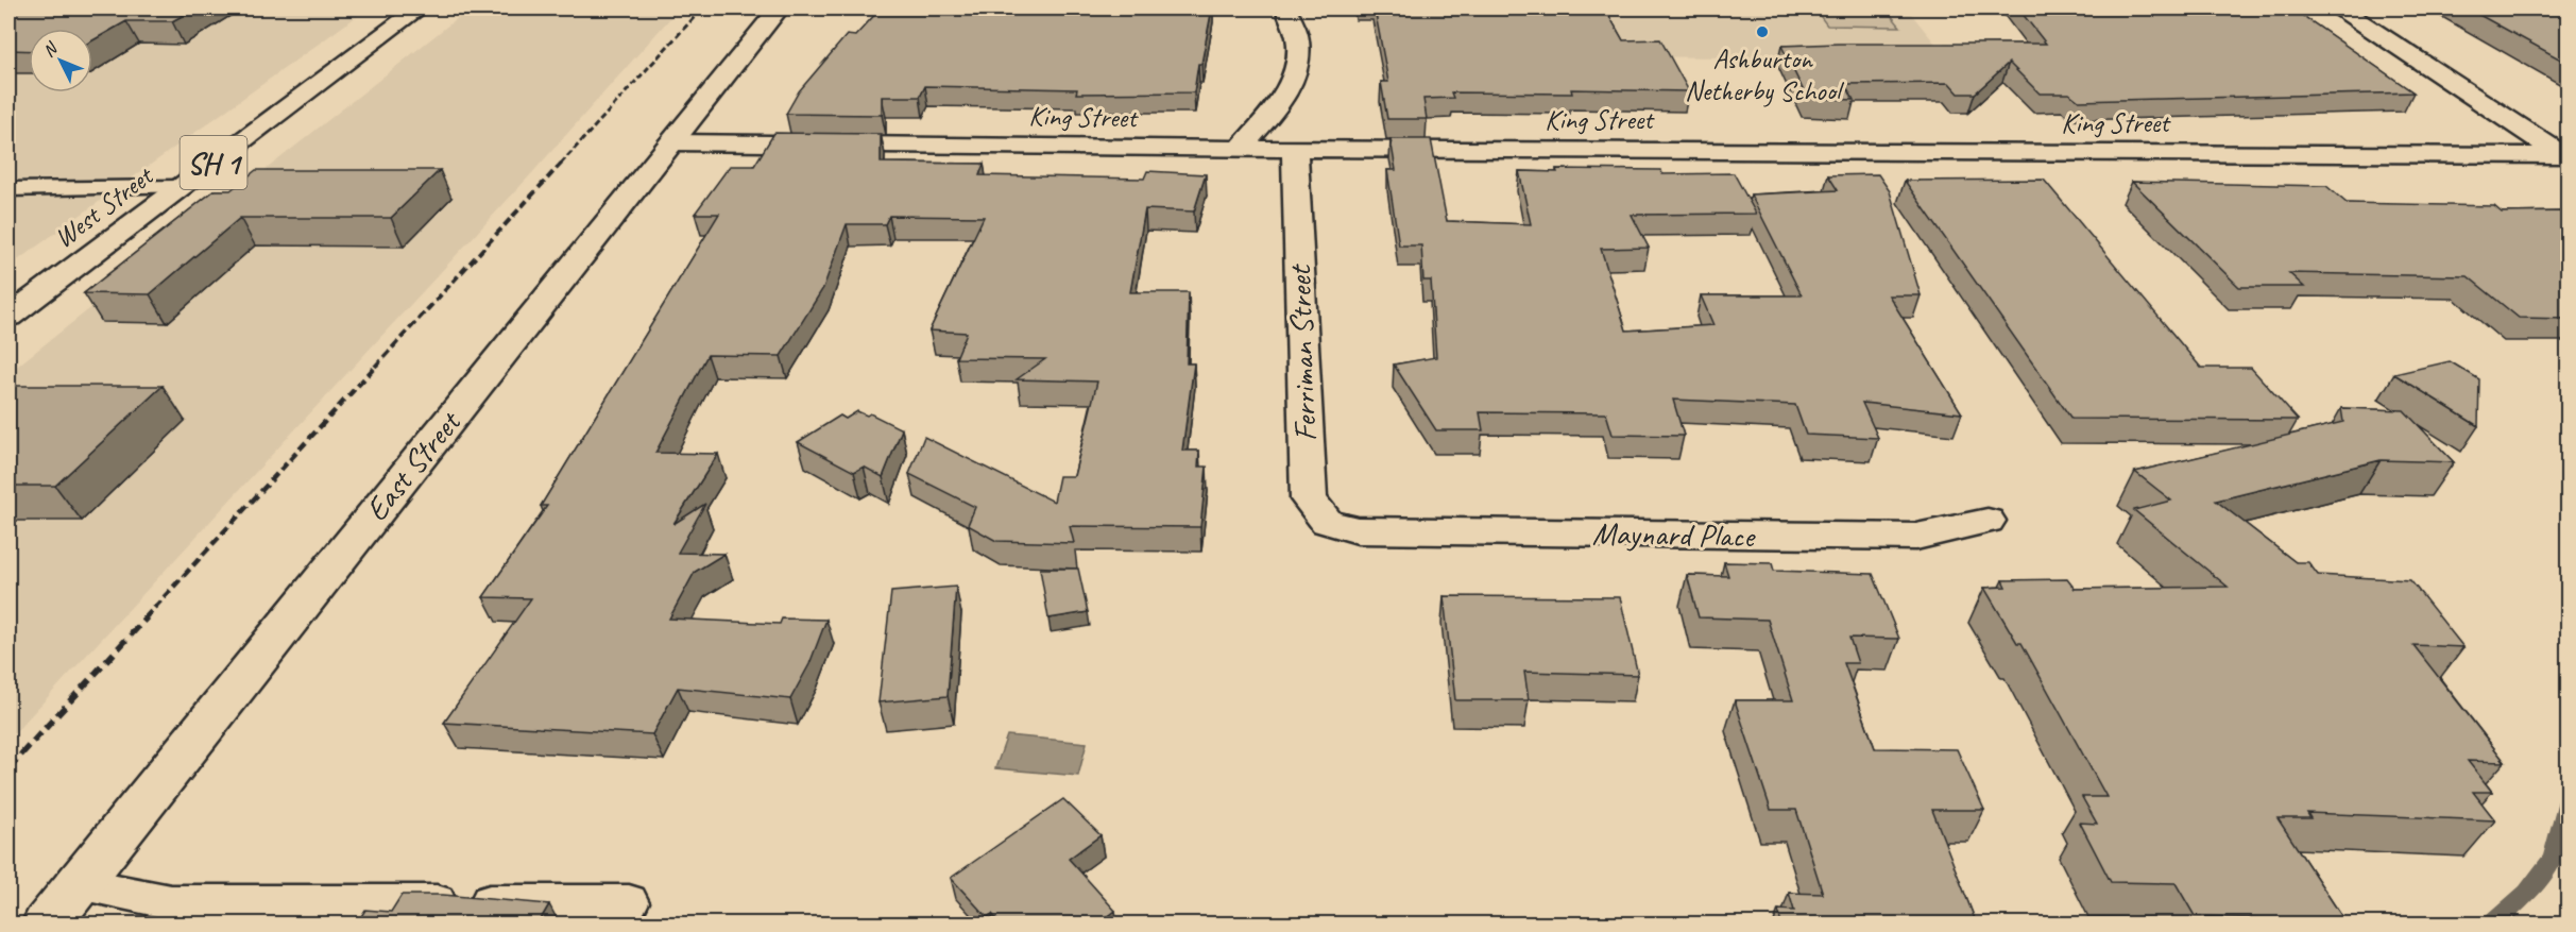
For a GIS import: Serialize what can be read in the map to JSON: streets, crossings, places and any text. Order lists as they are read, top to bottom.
{
  "streets": {
    "main road": [
      "King Street",
      "SH 1",
      "West Street",
      "Ferriman Street",
      "East Street",
      "Maynard Place"
    ]
  },
  "crossings": [
    ["King Street", "Ferriman Street"],
    ["King Street", "East Street"],
    ["Ferriman Street", "Maynard Place"]
  ],
  "places": ["Ashburton Netherby School"],
  "north": "top left"
}
